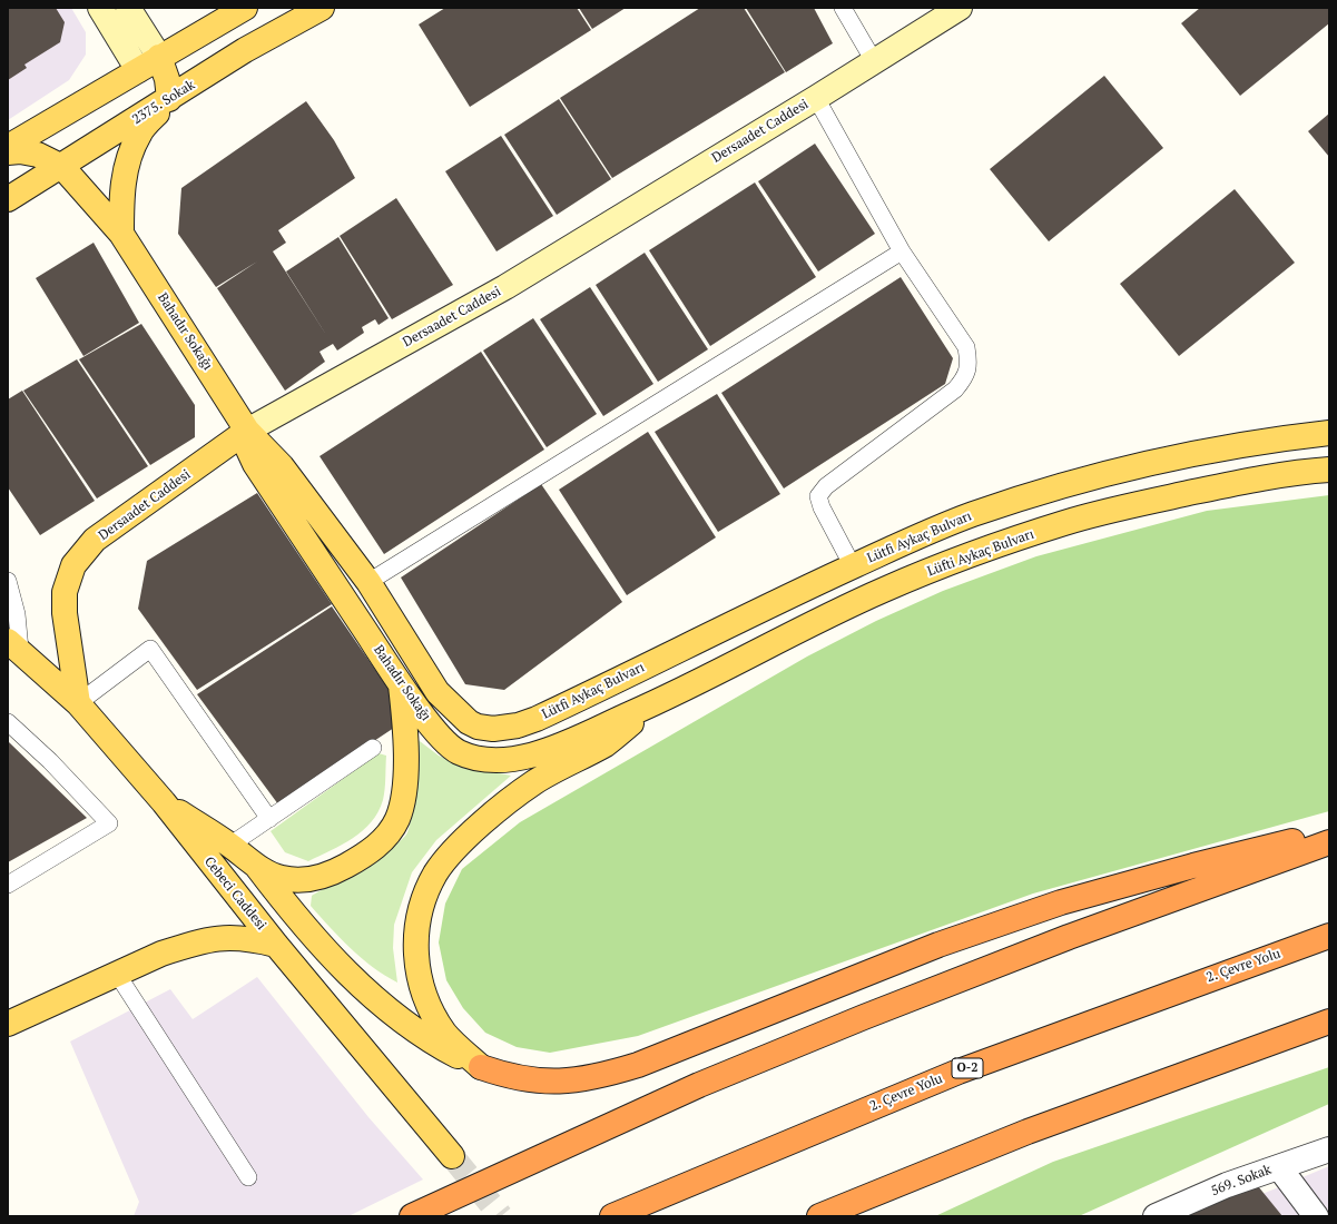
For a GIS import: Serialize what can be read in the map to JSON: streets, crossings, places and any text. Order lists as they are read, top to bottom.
{
  "streets": {
    "highway": ["2. Çevre Yolu", "O-2"],
    "main road": [
      "2375. Sokak",
      "Dersaadet Caddesi",
      "Bahadır Sokağı",
      "Lütfi Aykaç Bulvarı",
      "Lüfti Aykaç Bulvarı",
      "Cebeci Caddesi"
    ],
    "street": ["569. Sokak"]
  },
  "crossings": [
    ["2375. Sokak", "Bahadır Sokağı"],
    ["Dersaadet Caddesi", "Bahadır Sokağı"],
    ["Dersaadet Caddesi", "Cebeci Caddesi"],
    ["Bahadır Sokağı", "Lütfi Aykaç Bulvarı"],
    ["Bahadır Sokağı", "Lüfti Aykaç Bulvarı"]
  ]
}
